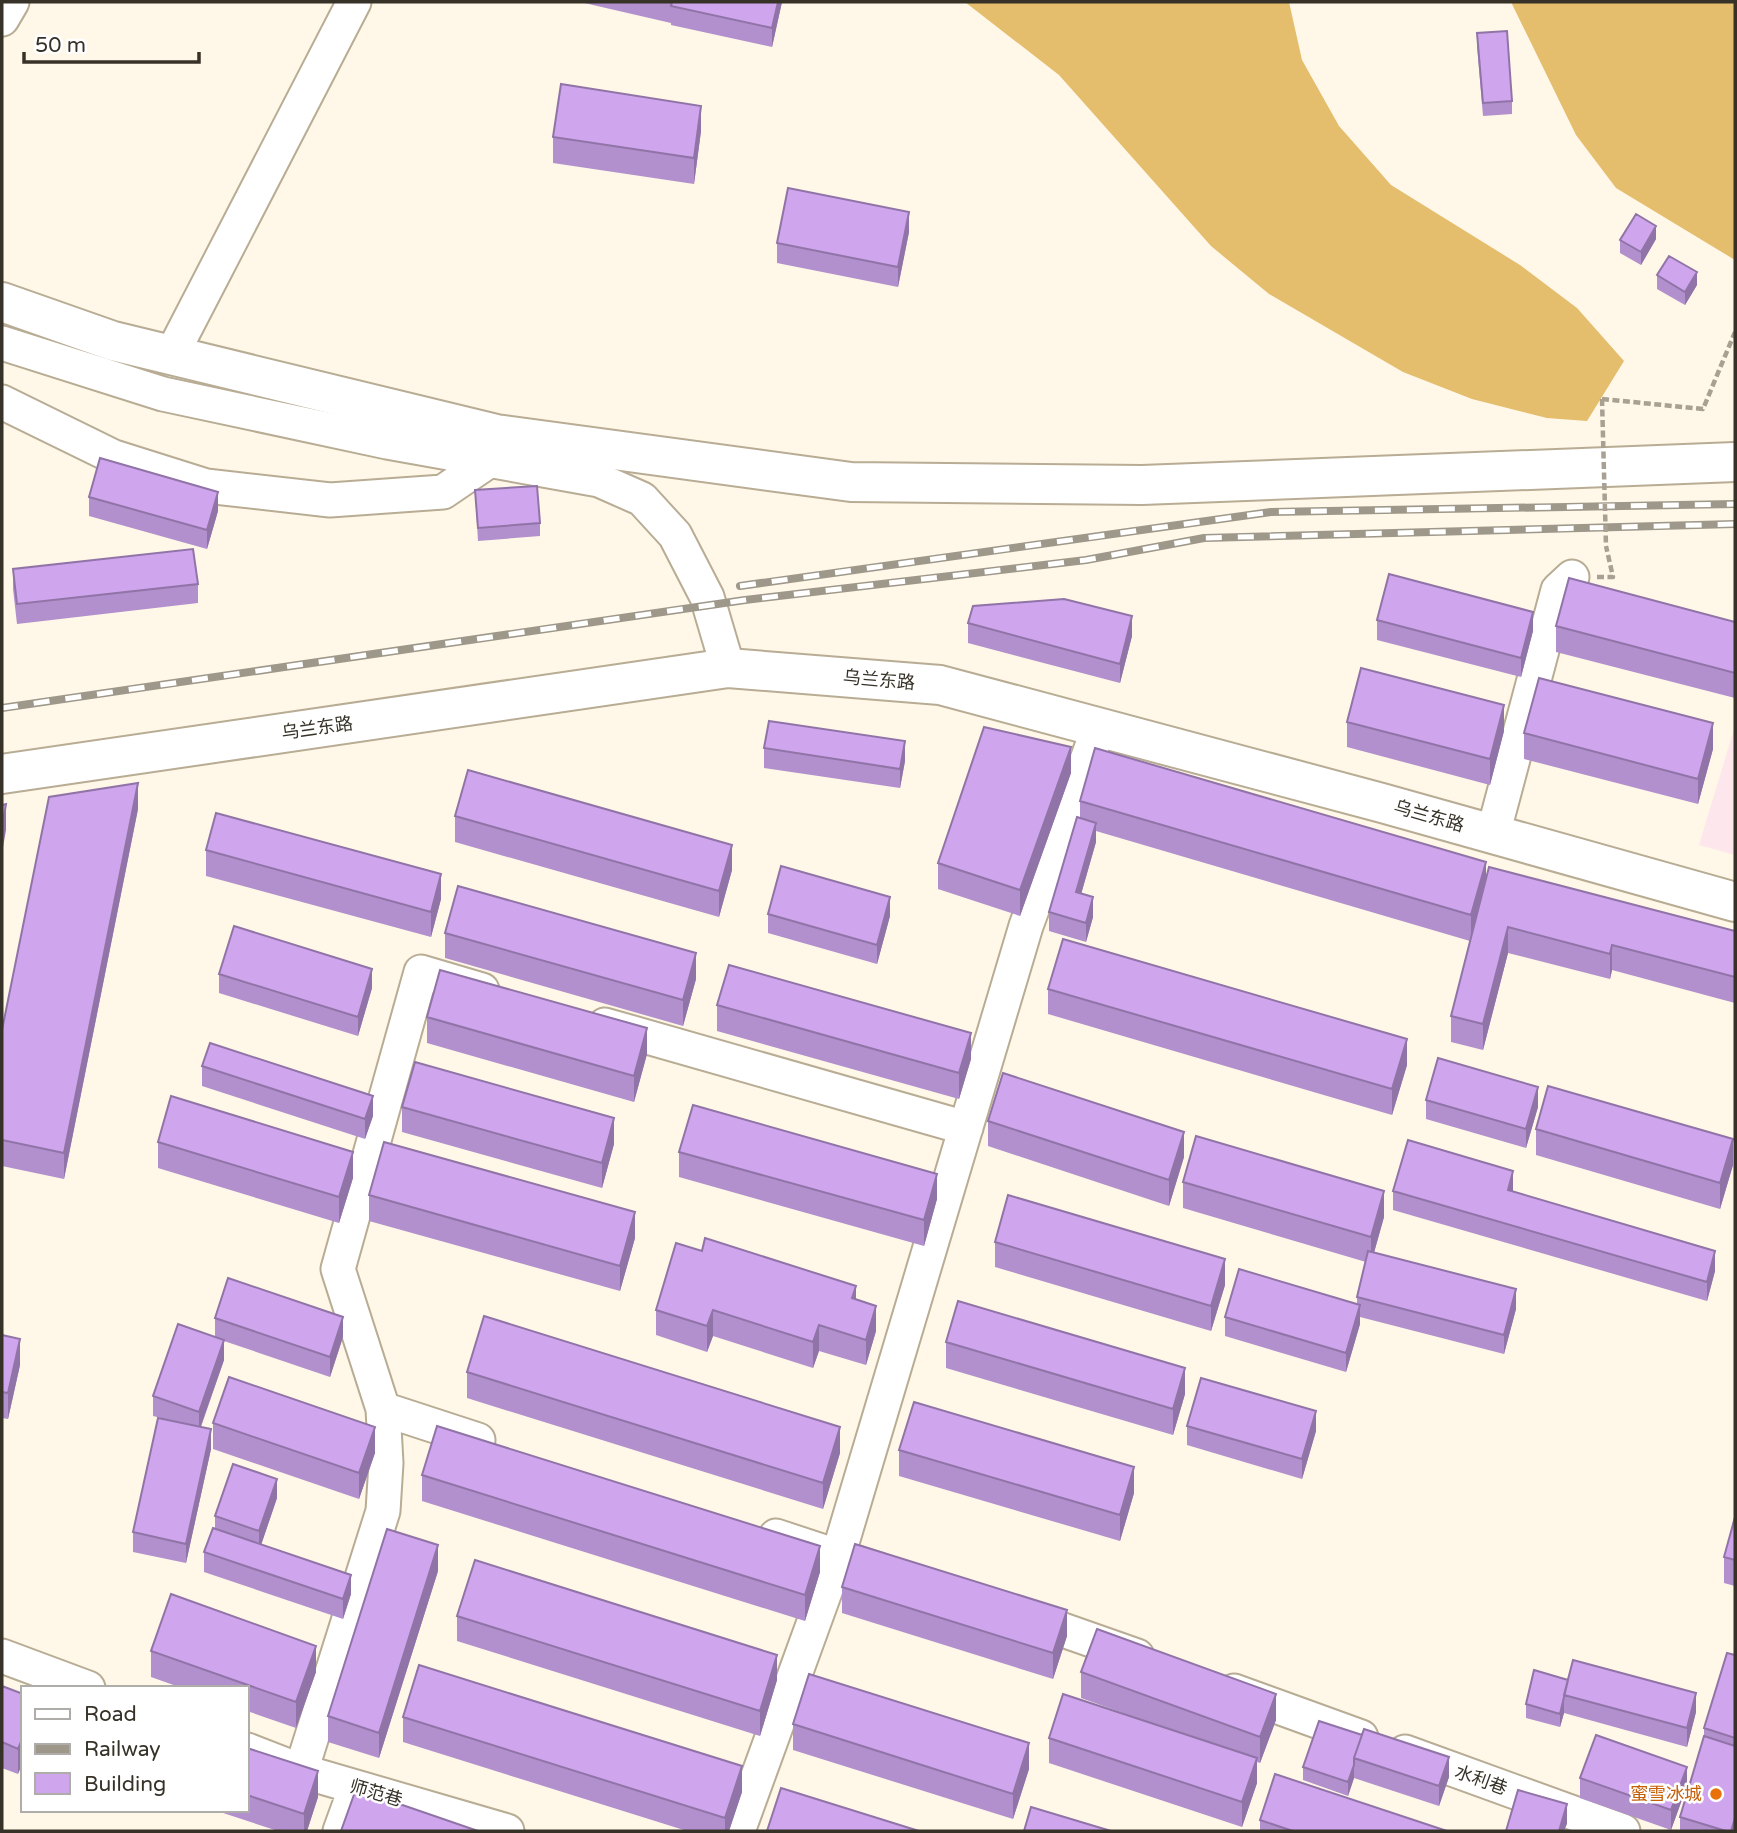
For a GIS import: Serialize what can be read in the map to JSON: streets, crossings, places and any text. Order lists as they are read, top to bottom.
{
  "streets": {
    "main road": ["乌兰东路"],
    "street": ["水利巷", "师范巷"]
  },
  "places": ["蜜雪冰城"],
  "legend": ["Road", "Railway", "Building"],
  "scale_bar": "50 m"
}
